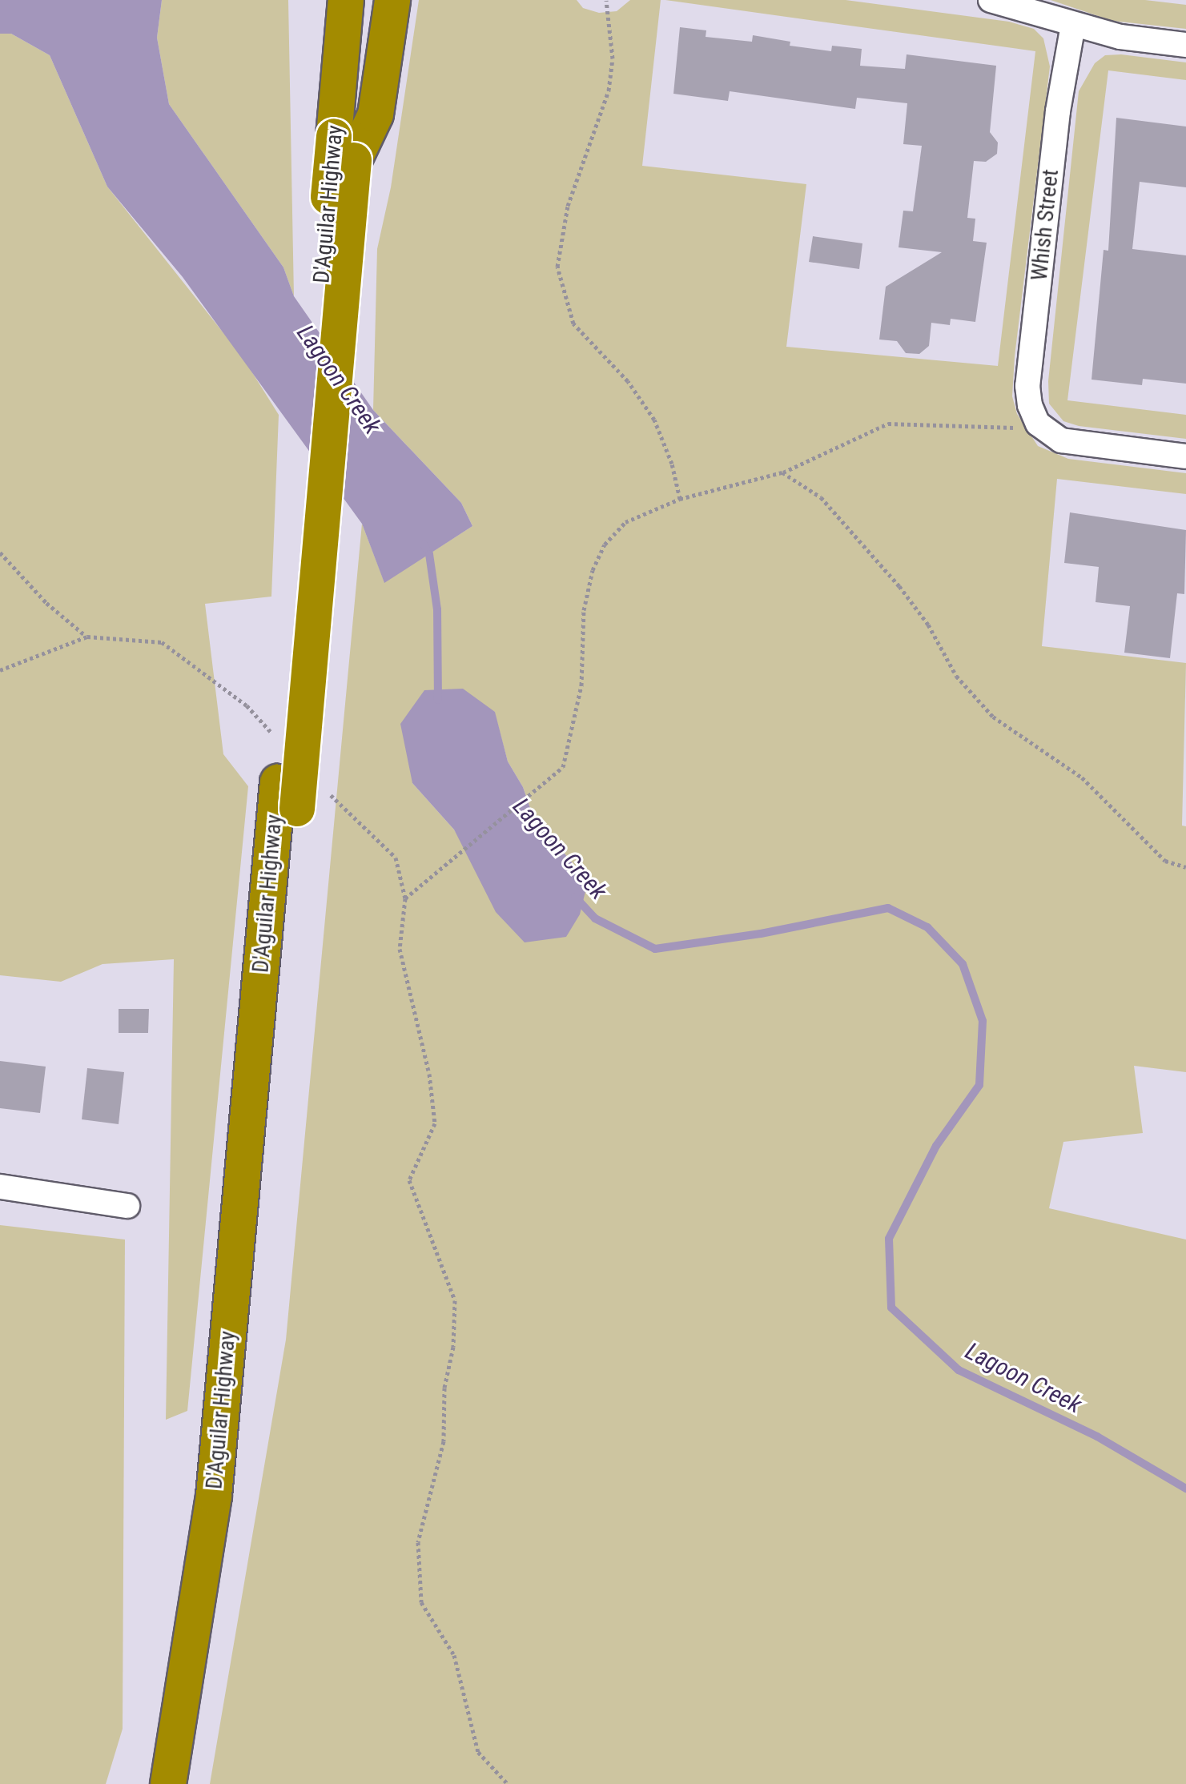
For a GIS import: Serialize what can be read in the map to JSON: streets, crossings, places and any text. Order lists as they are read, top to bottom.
{
  "streets": {
    "highway": ["D'Aguilar Highway"],
    "street": ["Whish Street"]
  },
  "water": ["Lagoon Creek"]
}
